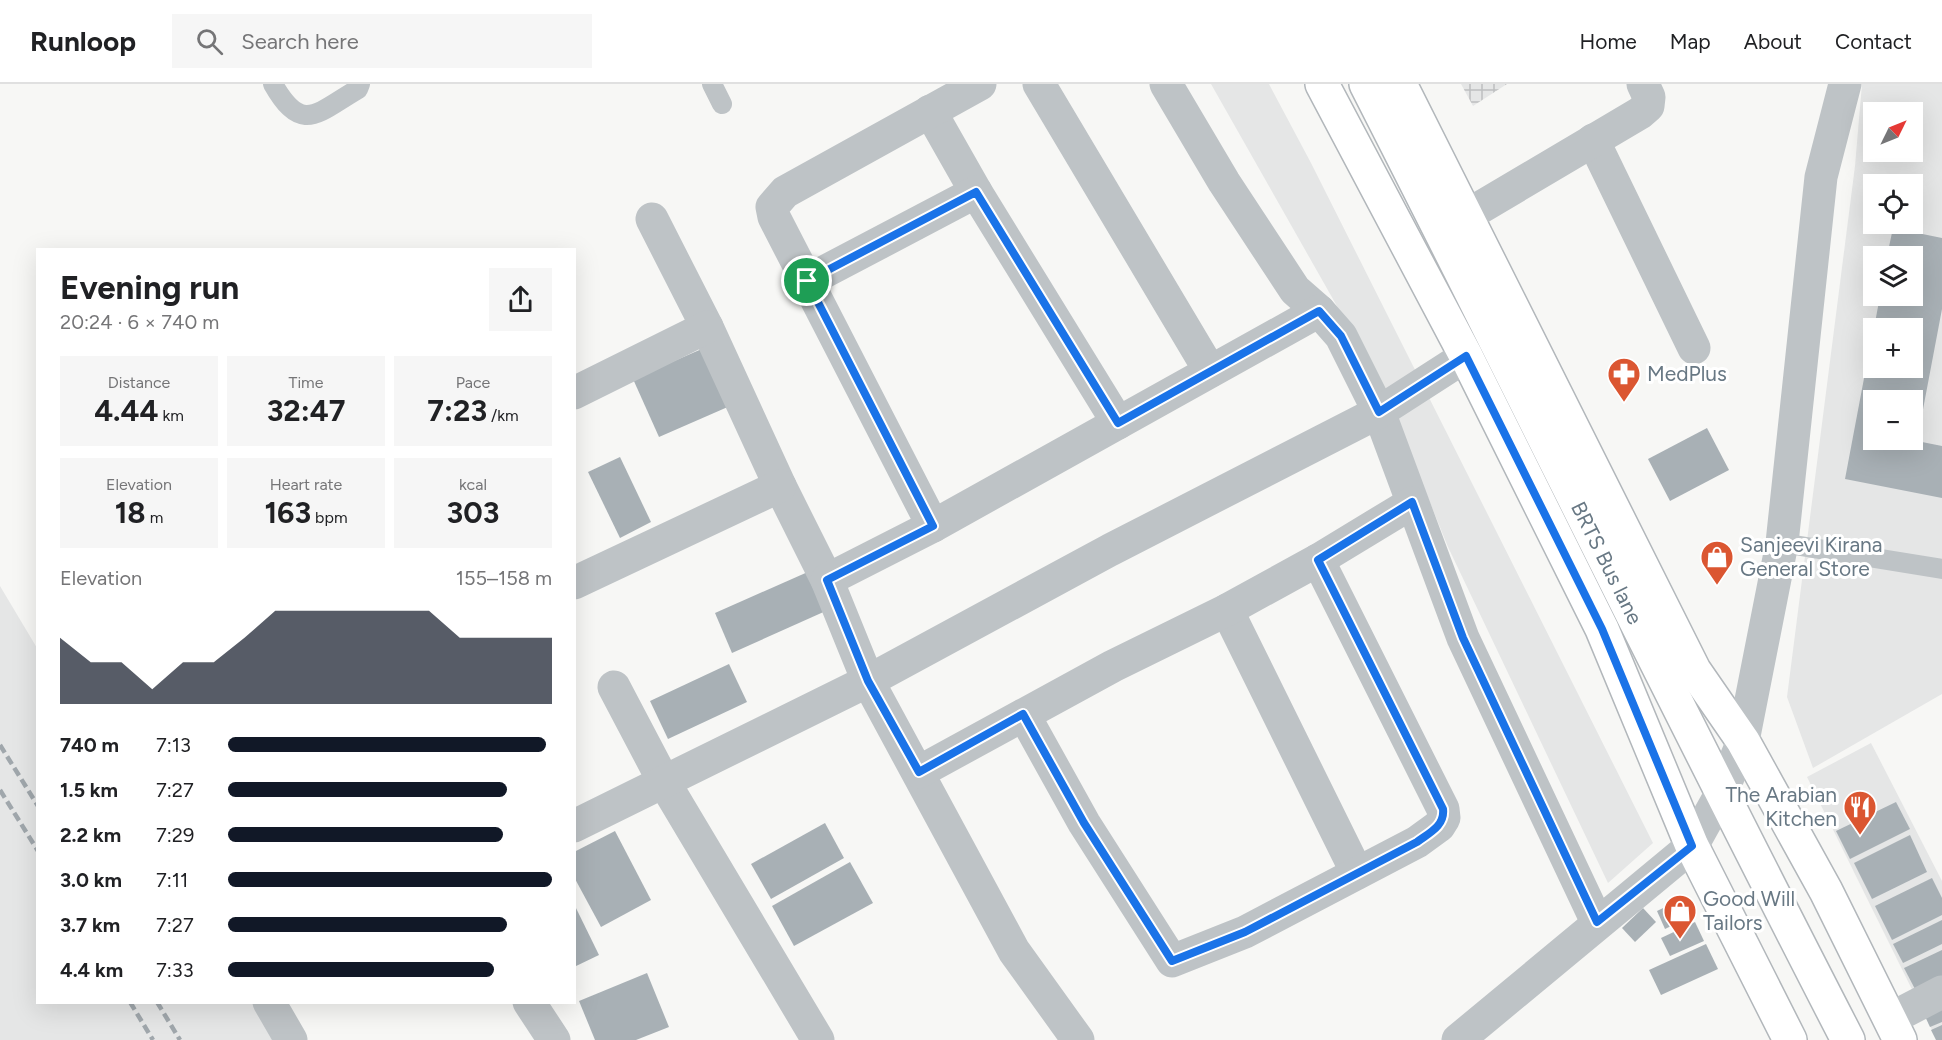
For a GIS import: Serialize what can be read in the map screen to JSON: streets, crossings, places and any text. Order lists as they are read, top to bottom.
{
  "streets": {
    "main road": ["BRTS Bus lane"]
  },
  "places": {
    "pharmacy": ["MedPlus"],
    "shop": ["Sanjeevi Kirana General Store", "Good Will Tailors"],
    "restaurant": ["The Arabian Kitchen"]
  },
  "north": "top right",
  "page": {
    "header": "Runloop",
    "search": "Search here",
    "nav": [
      "Home",
      "Map",
      "About",
      "Contact"
    ],
    "map_buttons": ["+", "−"],
    "heading": ["Evening run", "20:24 · 6 × 740 m"],
    "stats": [
      ["Distance", "4.44 km"],
      ["Time", "32:47"],
      ["Pace", "7:23 /km"],
      ["Elevation", "18 m"],
      ["Heart rate", "163 bpm"],
      ["kcal", "303"]
    ],
    "chart": ["Elevation", "155–158 m"],
    "list": [
      {
        "name": "740 m",
        "note": "7:13"
      },
      {
        "name": "1.5 km",
        "note": "7:27"
      },
      {
        "name": "2.2 km",
        "note": "7:29"
      },
      {
        "name": "3.0 km",
        "note": "7:11"
      },
      {
        "name": "3.7 km",
        "note": "7:27"
      },
      {
        "name": "4.4 km",
        "note": "7:33"
      }
    ]
  }
}
